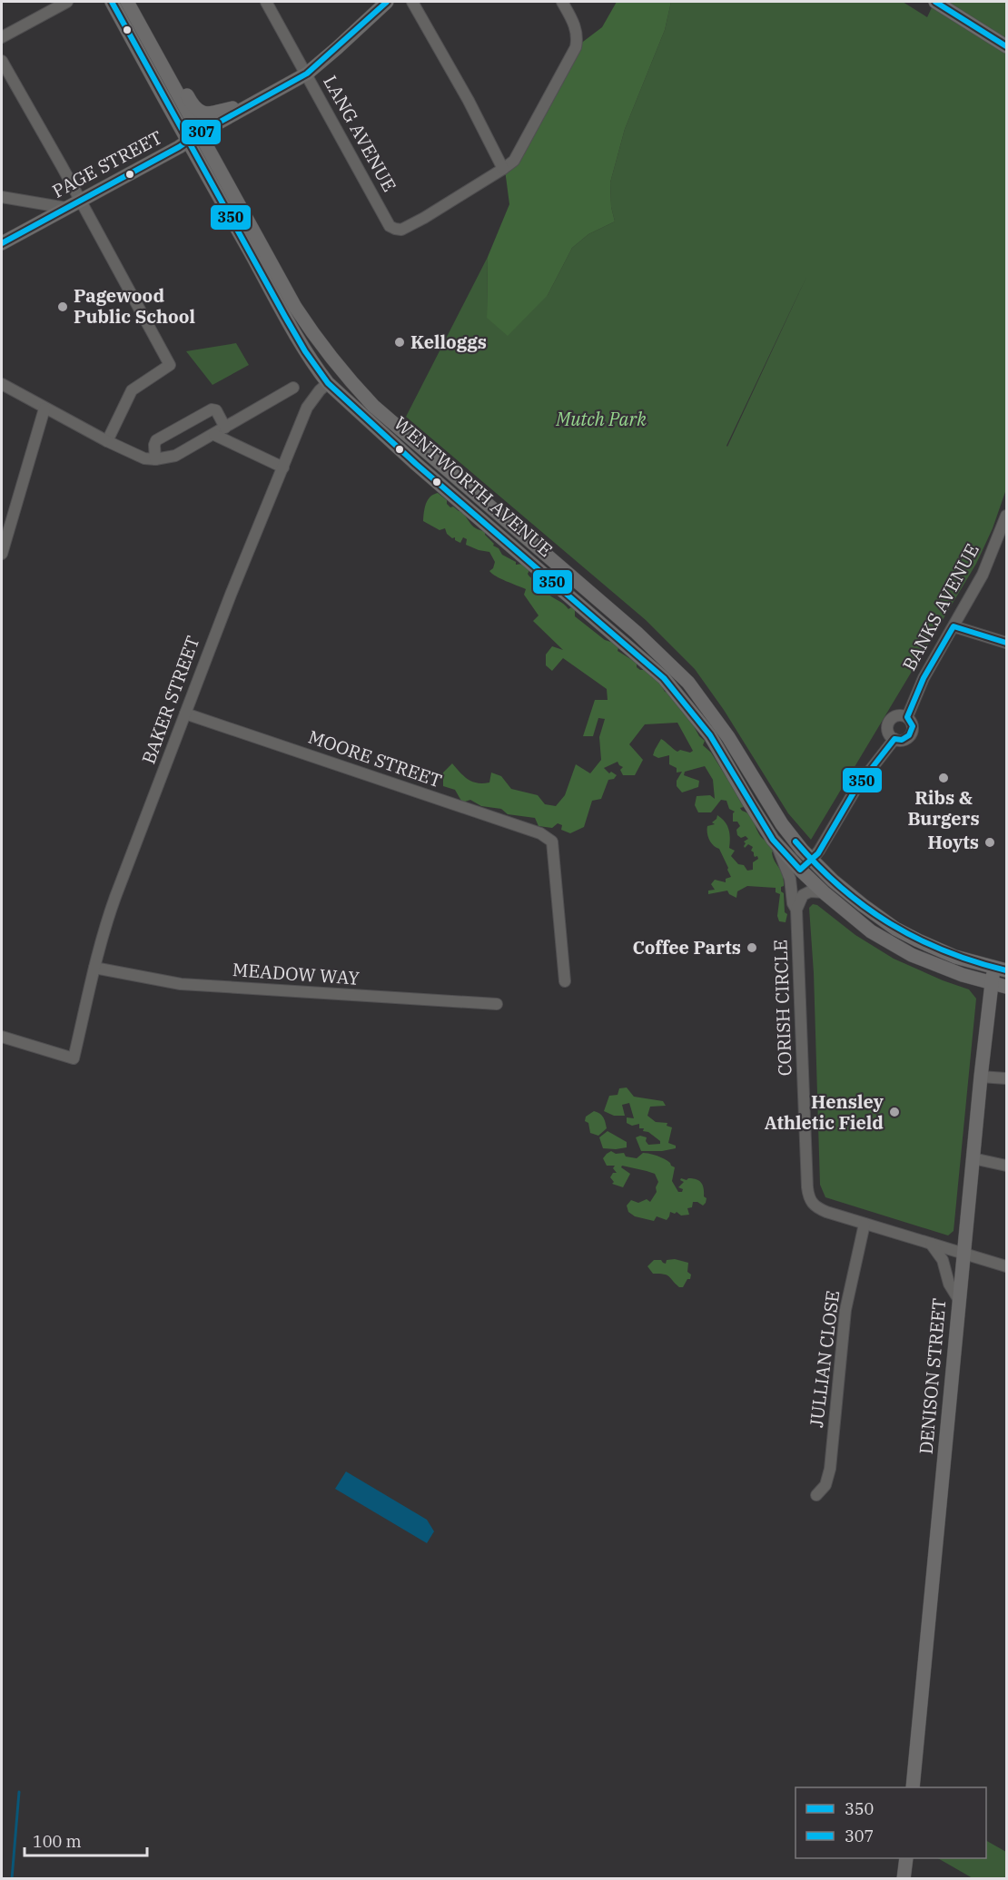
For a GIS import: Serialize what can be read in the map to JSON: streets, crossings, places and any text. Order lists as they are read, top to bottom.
{
  "streets": {
    "main road": [
      "PAGE STREET",
      "WENTWORTH AVENUE",
      "BAKER STREET",
      "DENISON STREET"
    ],
    "street": [
      "LANG AVENUE",
      "BANKS AVENUE",
      "MOORE STREET",
      "MEADOW WAY",
      "CORISH CIRCLE",
      "JULLIAN CLOSE"
    ]
  },
  "crossings": [
    ["LANG AVENUE", "PAGE STREET"],
    ["PAGE STREET", "WENTWORTH AVENUE"],
    ["WENTWORTH AVENUE", "BAKER STREET"],
    ["WENTWORTH AVENUE", "CORISH CIRCLE"],
    ["WENTWORTH AVENUE", "DENISON STREET"],
    ["BAKER STREET", "MOORE STREET"],
    ["BAKER STREET", "MEADOW WAY"],
    ["CORISH CIRCLE", "JULLIAN CLOSE"],
    ["CORISH CIRCLE", "DENISON STREET"]
  ],
  "parks": ["Mutch Park"],
  "places": [
    "Pagewood Public School",
    "Kelloggs",
    "Ribs & Burgers",
    "Hoyts",
    "Coffee Parts",
    "Hensley Athletic Field"
  ],
  "lines": ["transit line 350", "transit line 307"],
  "legend": ["350", "307"],
  "scale_bar": "100 m"
}
